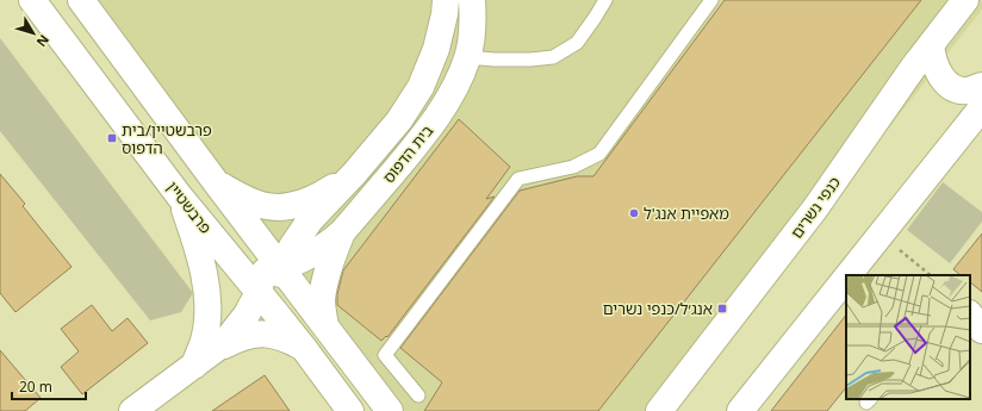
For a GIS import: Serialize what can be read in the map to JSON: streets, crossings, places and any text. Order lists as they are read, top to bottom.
{
  "streets": {
    "street": ["בית הדפוס", "פרבשטיין", "כנפי נשרים"]
  },
  "crossings": [
    ["בית הדפוס", "פרבשטיין"]
  ],
  "places": {
    "transit": ["פרבשטיין/בית הדפוס", "אנג׳ל/כנפי נשרים"],
    "other": ["מאפיית אנג'ל"]
  },
  "scale_bar": "20 m",
  "north": "bottom right"
}
